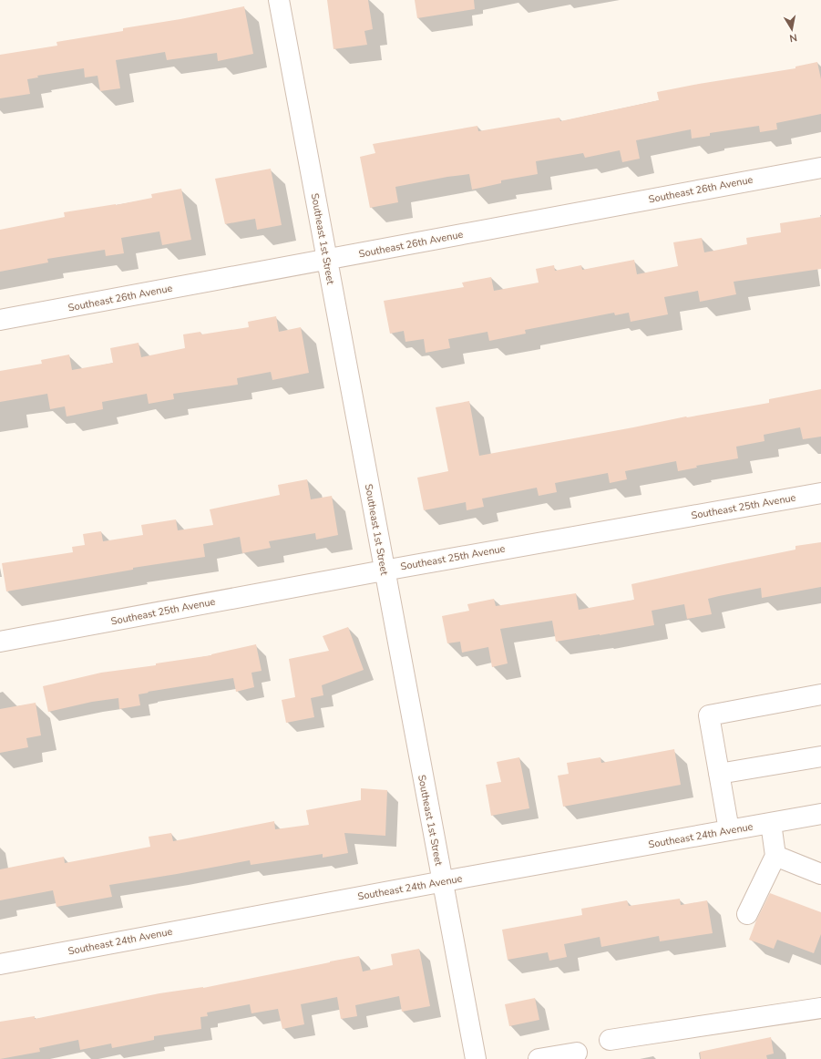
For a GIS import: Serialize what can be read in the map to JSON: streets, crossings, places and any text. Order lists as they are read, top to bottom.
{
  "streets": {
    "street": [
      "Southeast 26th Avenue",
      "Southeast 1st Street",
      "Southeast 25th Avenue",
      "Southeast 24th Avenue"
    ]
  },
  "crossings": [
    ["Southeast 26th Avenue", "Southeast 1st Street"],
    ["Southeast 1st Street", "Southeast 25th Avenue"],
    ["Southeast 1st Street", "Southeast 24th Avenue"]
  ],
  "north": "bottom"
}
